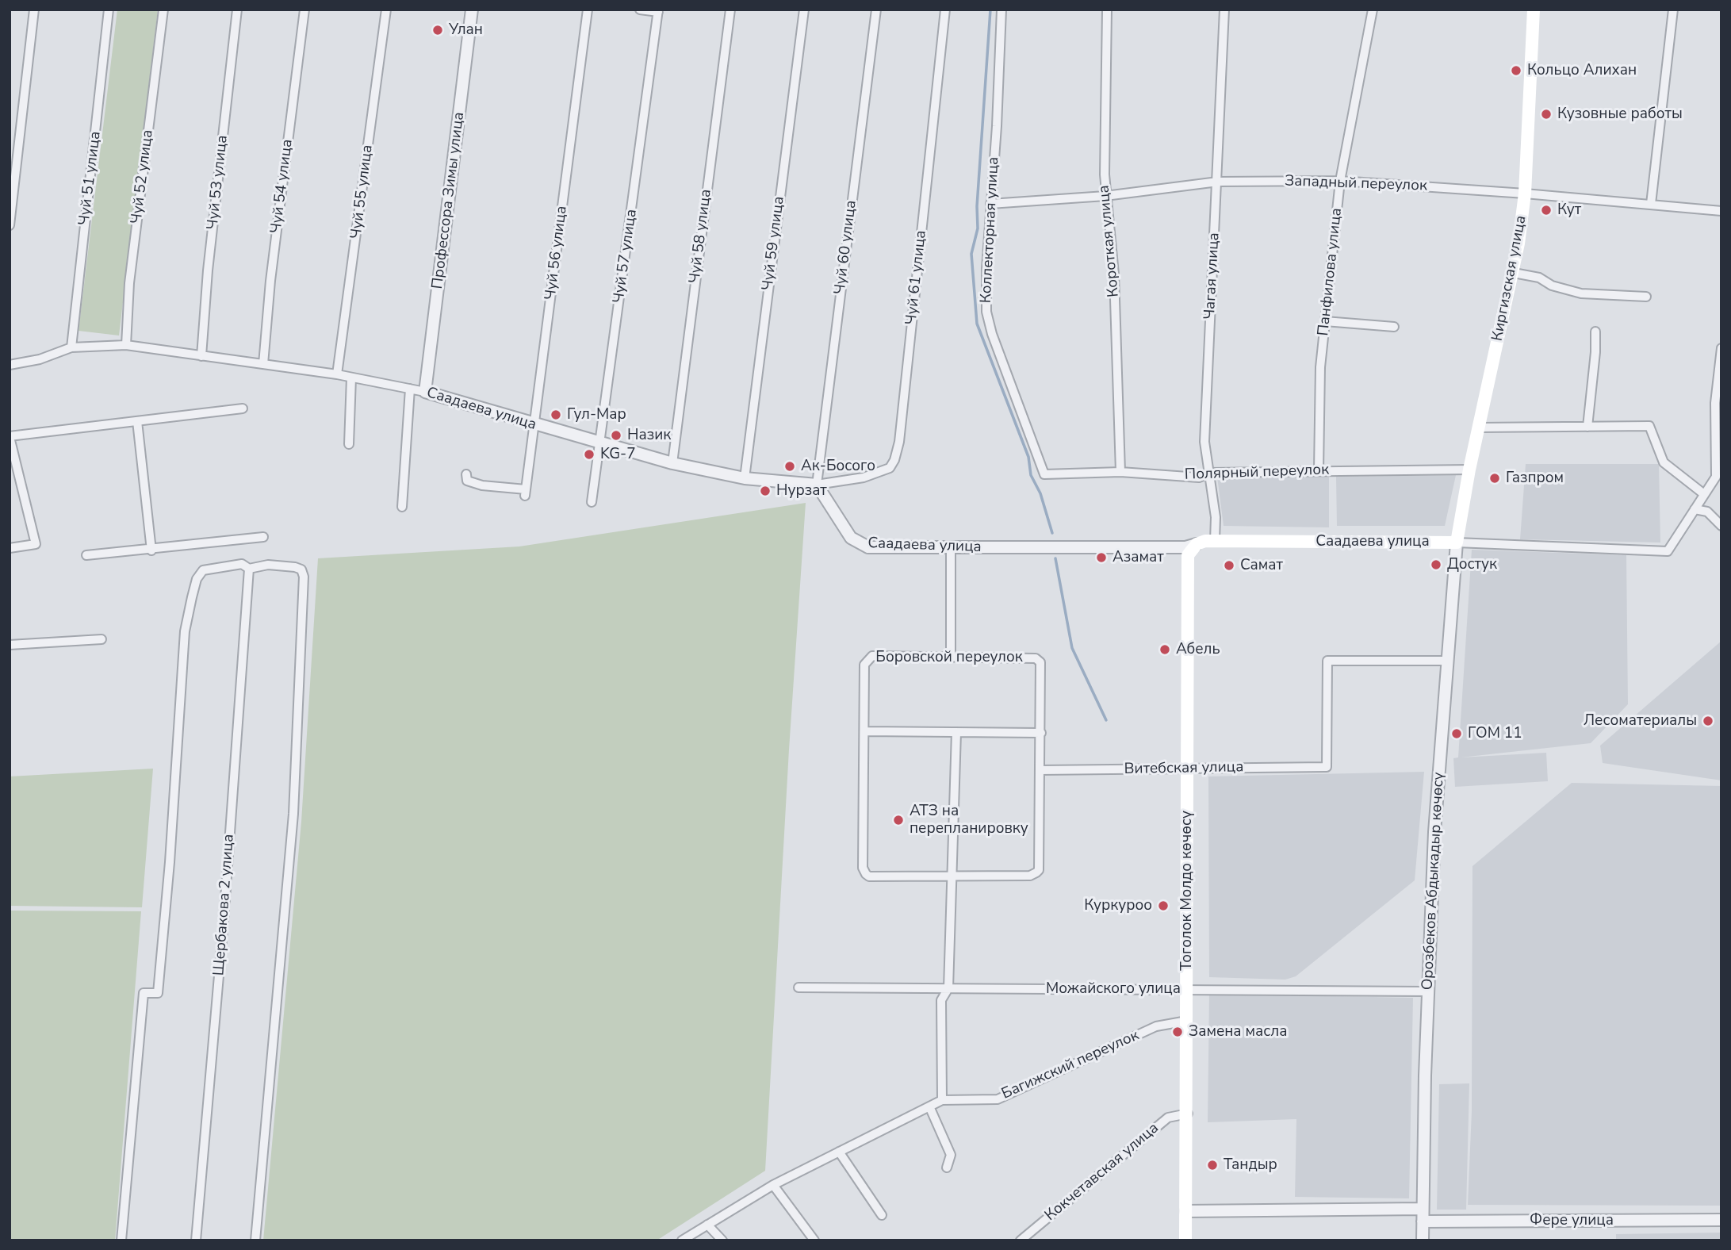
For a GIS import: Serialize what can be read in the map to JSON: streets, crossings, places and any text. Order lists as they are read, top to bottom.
{
  "streets": {
    "main road": ["Киргизская улица", "Саадаева улица", "Тоголок Молдо көчөсү"],
    "street": [
      "Чуй 52 улица",
      "Чуй 51 улица",
      "Чуй 53 улица",
      "Западный переулок",
      "Чуй 54 улица",
      "Чуй 55 улица",
      "Профессора Зимы улица",
      "Коллекторная улица",
      "Чуй 58 улица",
      "Короткая улица",
      "Чуй 59 улица",
      "Чуй 60 улица",
      "Чуй 56 улица",
      "Чуй 57 улица",
      "Панфилова улица",
      "Чагая улица",
      "Чуй 61 улица",
      "Полярный переулок",
      "Боровской переулок",
      "Витебская улица",
      "Орозбеков Абдыкадыр көчөсү",
      "Щербакова 2 улица",
      "Можайского улица",
      "Багижский переулок",
      "Кокчетавская улица",
      "Фере улица"
    ]
  },
  "crossings": [
    ["Чуй 52 улица", "Саадаева улица"],
    ["Чуй 51 улица", "Саадаева улица"],
    ["Чуй 53 улица", "Саадаева улица"],
    ["Западный переулок", "Коллекторная улица"],
    ["Западный переулок", "Короткая улица"],
    ["Западный переулок", "Панфилова улица"],
    ["Западный переулок", "Чагая улица"],
    ["Западный переулок", "Киргизская улица"],
    ["Чуй 54 улица", "Саадаева улица"],
    ["Чуй 55 улица", "Саадаева улица"],
    ["Профессора Зимы улица", "Саадаева улица"],
    ["Коллекторная улица", "Полярный переулок"],
    ["Чуй 58 улица", "Саадаева улица"],
    ["Короткая улица", "Полярный переулок"],
    ["Чуй 59 улица", "Саадаева улица"],
    ["Чуй 60 улица", "Чуй 61 улица"],
    ["Чуй 60 улица", "Саадаева улица"],
    ["Чуй 56 улица", "Саадаева улица"],
    ["Чуй 57 улица", "Саадаева улица"],
    ["Панфилова улица", "Полярный переулок"],
    ["Чагая улица", "Саадаева улица"],
    ["Чагая улица", "Полярный переулок"],
    ["Чуй 61 улица", "Саадаева улица"],
    ["Киргизская улица", "Саадаева улица"],
    ["Киргизская улица", "Полярный переулок"],
    ["Киргизская улица", "Орозбеков Абдыкадыр көчөсү"],
    ["Саадаева улица", "Орозбеков Абдыкадыр көчөсү"],
    ["Саадаева улица", "Тоголок Молдо көчөсү"],
    ["Боровской переулок", "Витебская улица"],
    ["Витебская улица", "Орозбеков Абдыкадыр көчөсү"],
    ["Витебская улица", "Тоголок Молдо көчөсү"],
    ["Орозбеков Абдыкадыр көчөсү", "Можайского улица"],
    ["Орозбеков Абдыкадыр көчөсү", "Фере улица"],
    ["Тоголок Молдо көчөсү", "Можайского улица"],
    ["Тоголок Молдо көчөсү", "Багижский переулок"],
    ["Тоголок Молдо көчөсү", "Кокчетавская улица"]
  ],
  "places": [
    "Улан",
    "Кольцо Алихан",
    "Кузовные работы",
    "Кут",
    "Гул-Мар",
    "Назик",
    "KG-7",
    "Ак-Босого",
    "Газпром",
    "Нурзат",
    "Азамат",
    "Достук",
    "Самат",
    "Абель",
    "Лесоматериалы",
    "ГОМ 11",
    "АТЗ на перепланировку",
    "Куркуроо",
    "Замена масла",
    "Тандыр"
  ]
}
